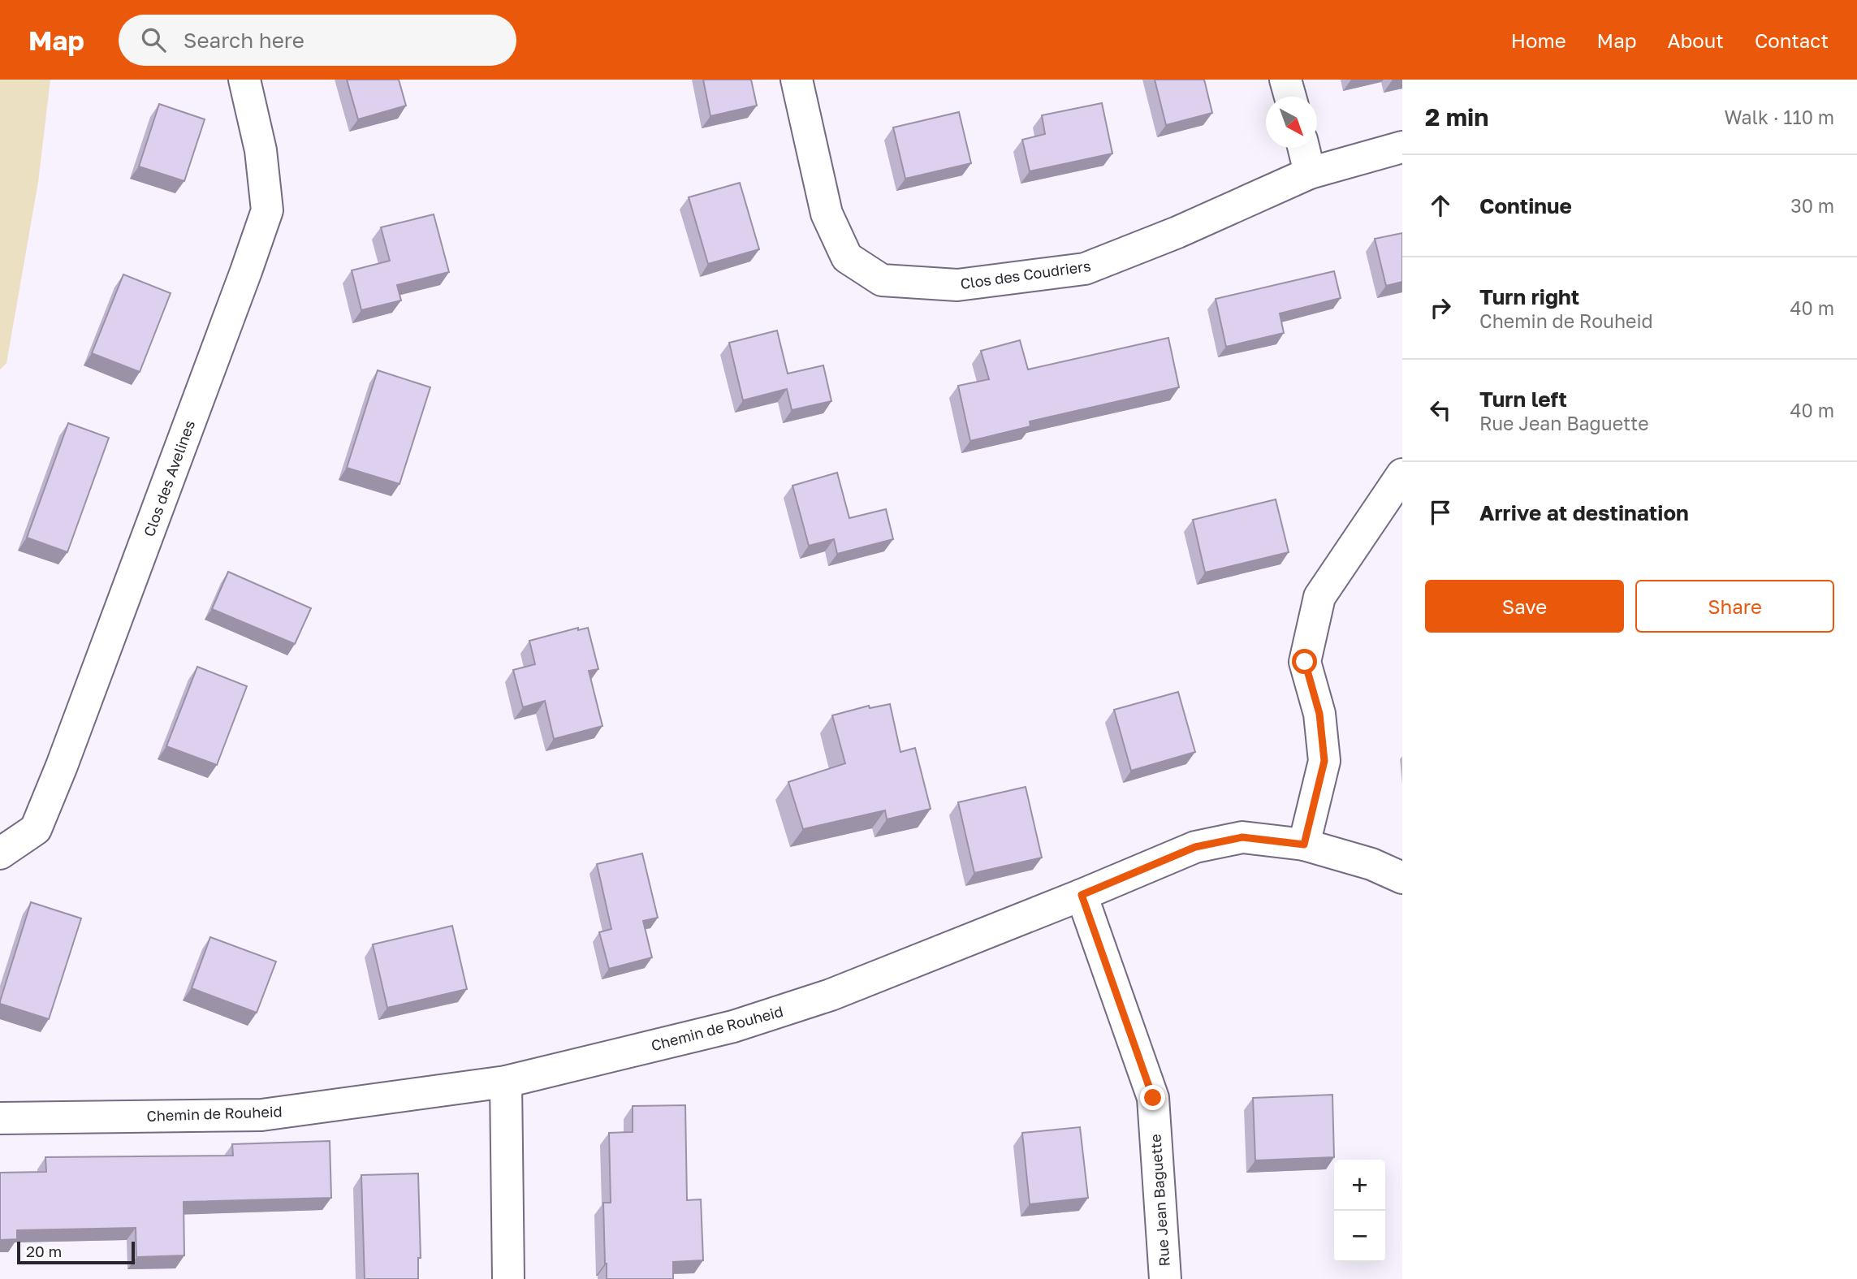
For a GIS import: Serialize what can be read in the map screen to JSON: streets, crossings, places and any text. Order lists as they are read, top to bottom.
{
  "streets": {
    "street": [
      "Clos des Coudriers",
      "Clos des Avelines",
      "Chemin de Rouheid",
      "Rue Jean Baguette"
    ]
  },
  "crossings": [
    ["Chemin de Rouheid", "Rue Jean Baguette"]
  ],
  "scale_bar": "20 m",
  "north": "bottom right",
  "page": {
    "header": "Map",
    "search": "Search here",
    "nav": [
      "Home",
      "Map",
      "About",
      "Contact"
    ],
    "heading": ["2 min", "Walk · 110 m"],
    "list": [
      ["Continue", "30 m"],
      ["Turn right", "Chemin de Rouheid", "40 m"],
      ["Turn left", "Rue Jean Baguette", "40 m"],
      "Arrive at destination"
    ],
    "buttons": ["Save", "Share"],
    "map_buttons": ["+", "−"],
    "scale": "20 m"
  }
}
